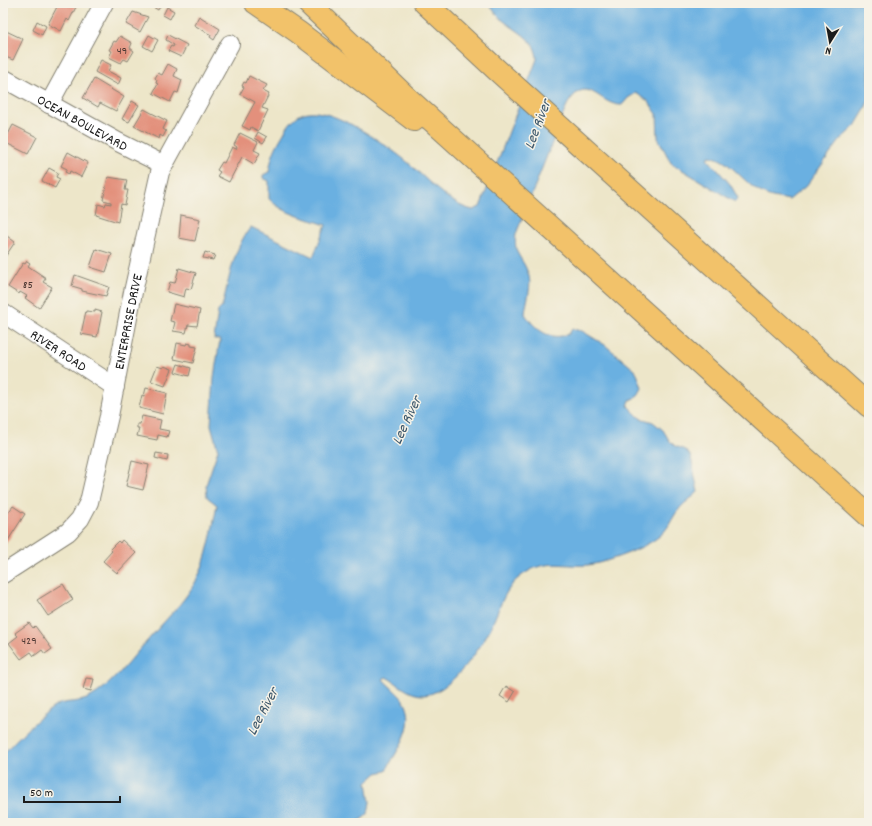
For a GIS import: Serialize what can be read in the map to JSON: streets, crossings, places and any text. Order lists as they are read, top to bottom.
{
  "streets": {
    "street": ["OCEAN BOULEVARD", "ENTERPRISE DRIVE", "RIVER ROAD"]
  },
  "crossings": [
    ["OCEAN BOULEVARD", "ENTERPRISE DRIVE"],
    ["ENTERPRISE DRIVE", "RIVER ROAD"]
  ],
  "water": ["Lee River"],
  "house_numbers": ["49", "85", "429"],
  "scale_bar": "50 m",
  "north": "bottom"
}
